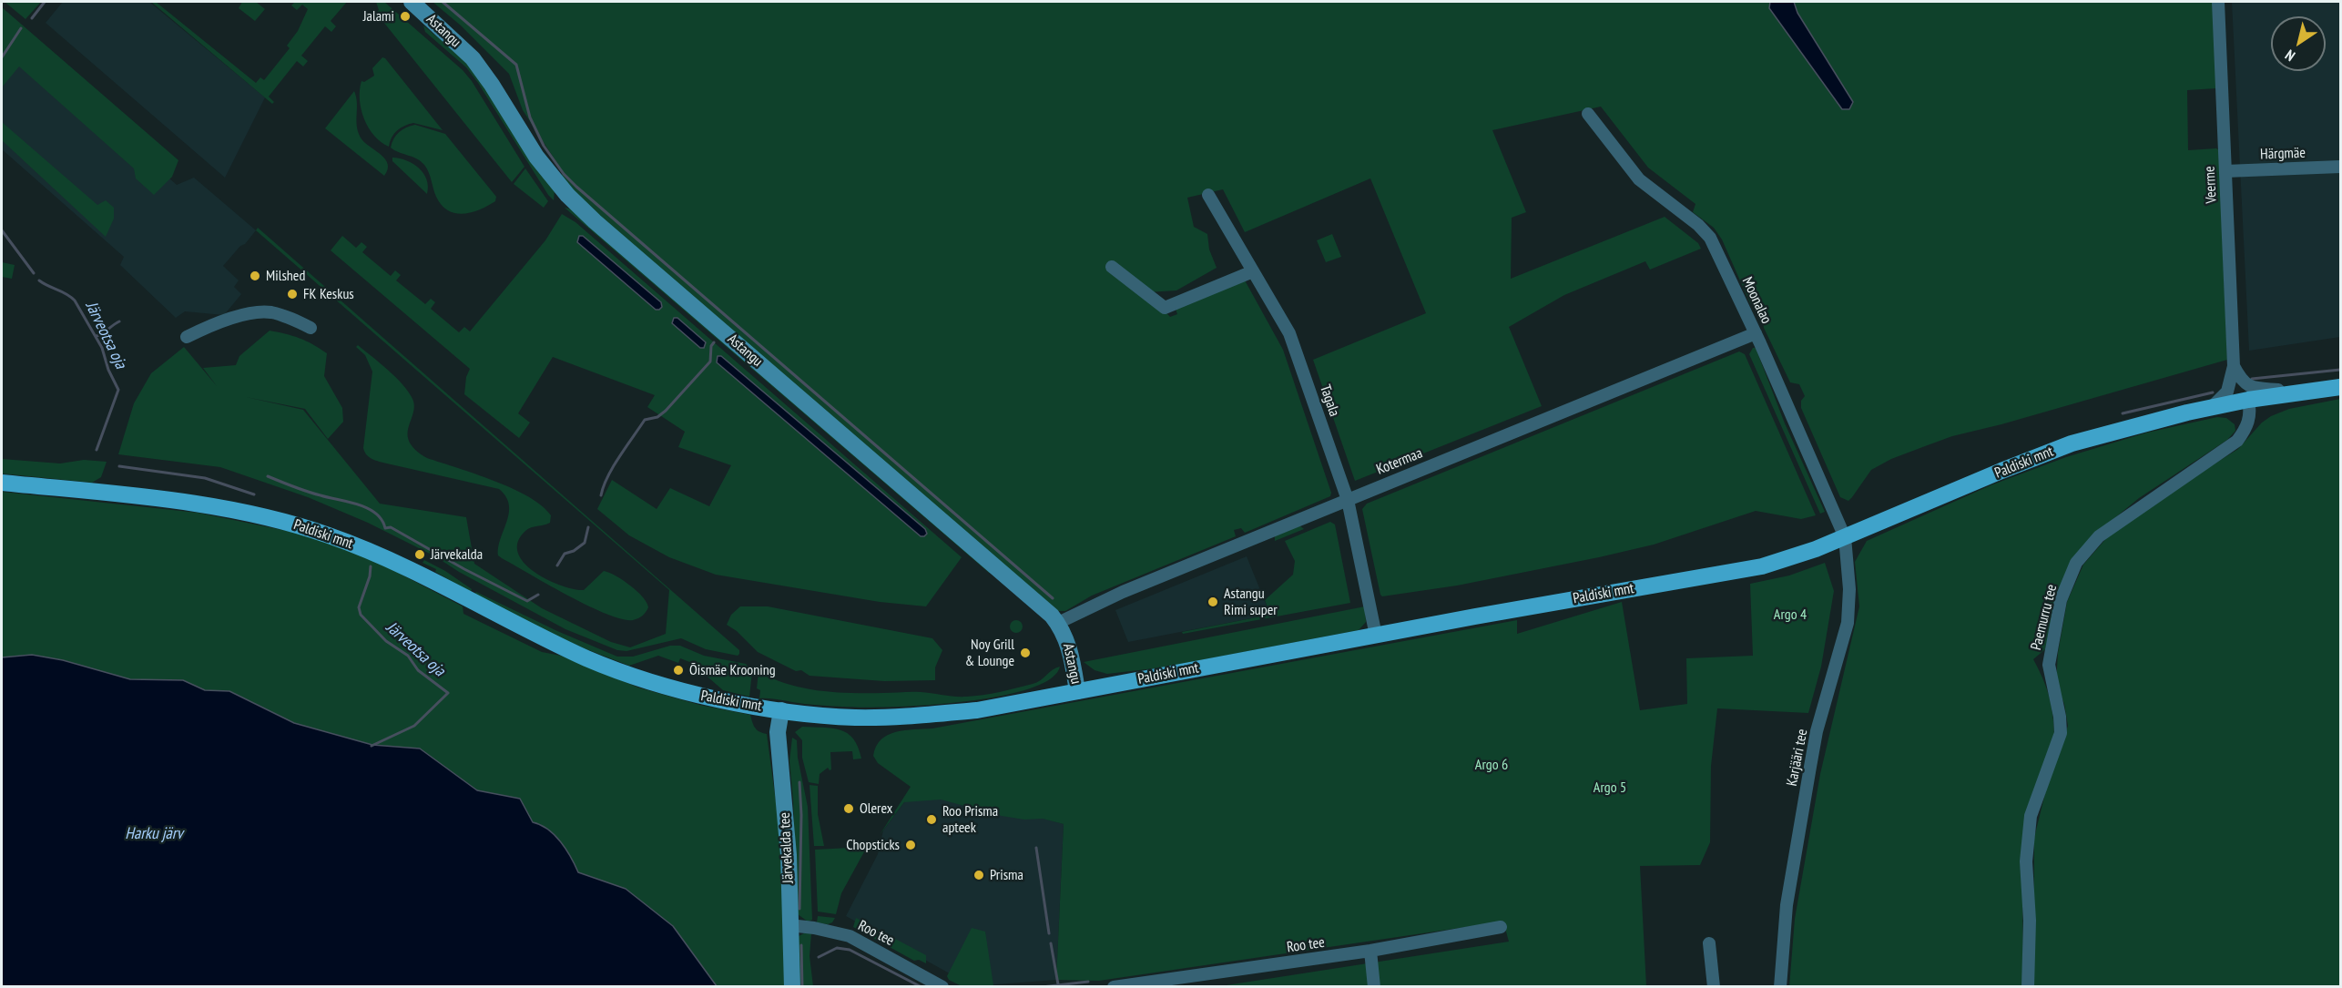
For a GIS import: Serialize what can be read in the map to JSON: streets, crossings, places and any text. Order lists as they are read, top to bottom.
{
  "streets": {
    "main road": ["Paldiski mnt"],
    "street": [
      "Astangu",
      "Härgmäe",
      "Veerme",
      "Moonalao",
      "Tagala",
      "Kotermaa",
      "Paemurru tee",
      "Karjääri tee",
      "Järvekalda tee",
      "Roo tee"
    ]
  },
  "crossings": [
    ["Astangu", "Kotermaa"],
    ["Astangu", "Paldiski mnt"],
    ["Härgmäe", "Veerme"],
    ["Veerme", "Paldiski mnt"],
    ["Moonalao", "Kotermaa"],
    ["Moonalao", "Paldiski mnt"],
    ["Moonalao", "Karjääri tee"],
    ["Tagala", "Kotermaa"],
    ["Tagala", "Paldiski mnt"],
    ["Paldiski mnt", "Paemurru tee"],
    ["Paldiski mnt", "Karjääri tee"],
    ["Paldiski mnt", "Järvekalda tee"],
    ["Järvekalda tee", "Roo tee"]
  ],
  "water": ["Järveotsa oja", "Harku järv"],
  "parks": ["Argo 4", "Argo 6", "Argo 5"],
  "places": [
    "Jalami",
    "Milshed",
    "FK Keskus",
    "Järvekalda",
    "Astangu Rimi super",
    "Noy Grill & Lounge",
    "Õismäe Krooning",
    "Olerex",
    "Roo Prisma apteek",
    "Chopsticks",
    "Prisma"
  ],
  "north": "bottom left"
}
